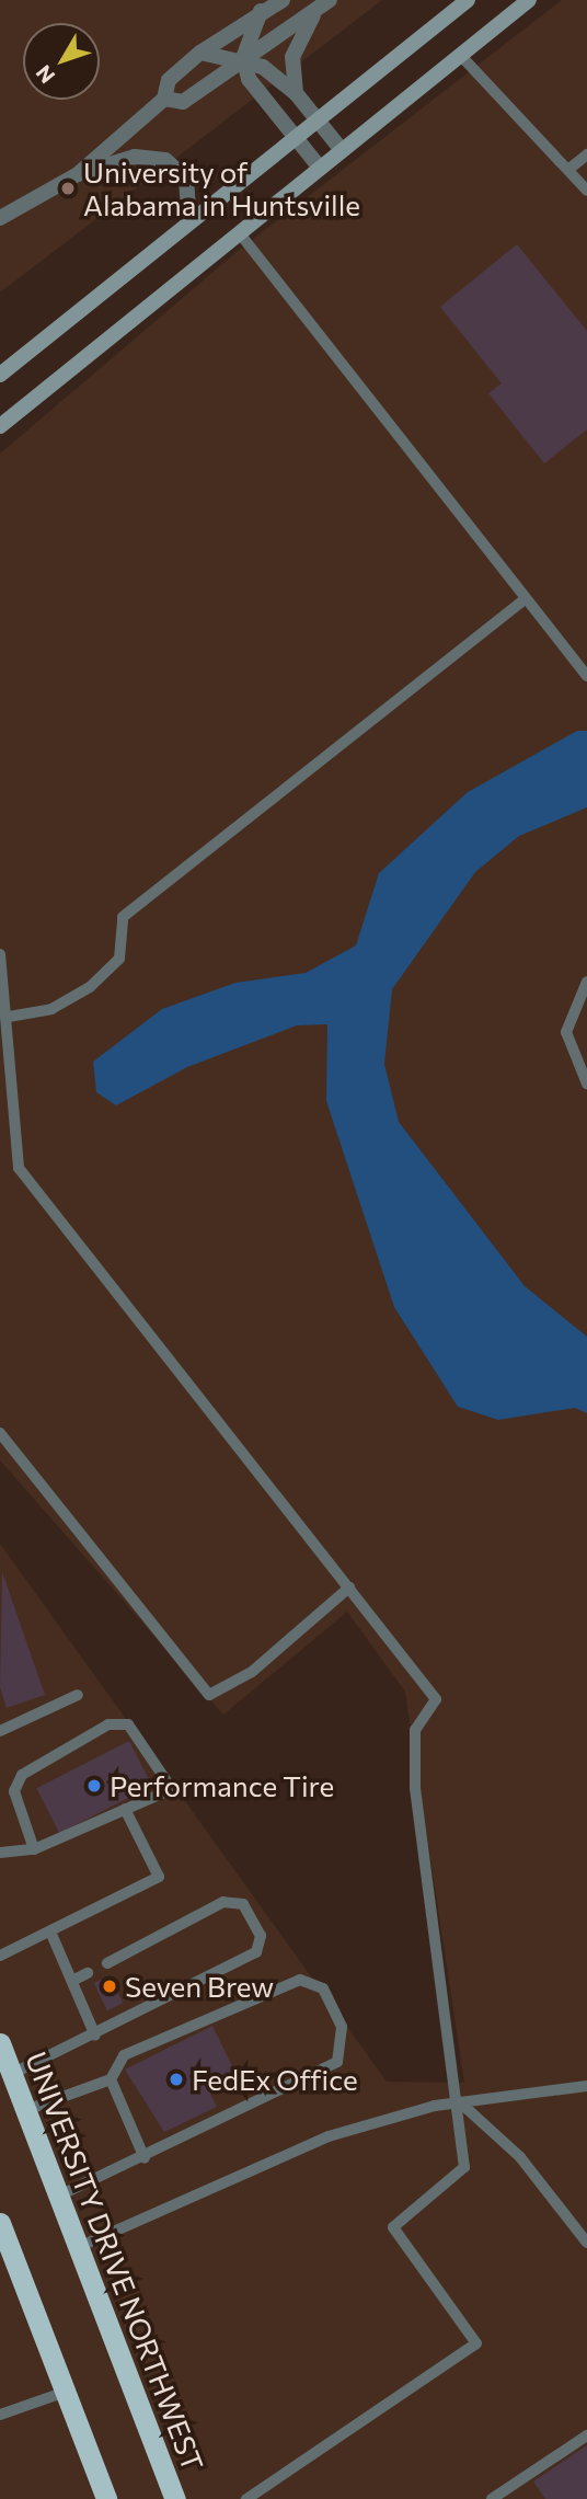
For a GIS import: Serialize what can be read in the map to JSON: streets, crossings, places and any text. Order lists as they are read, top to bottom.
{
  "streets": {
    "highway": ["UNIVERSITY DRIVE NORTHWEST"]
  },
  "places": [
    "University of Alabama in Huntsville",
    "Performance Tire",
    "Seven Brew",
    "FedEx Office"
  ],
  "north": "bottom left"
}
